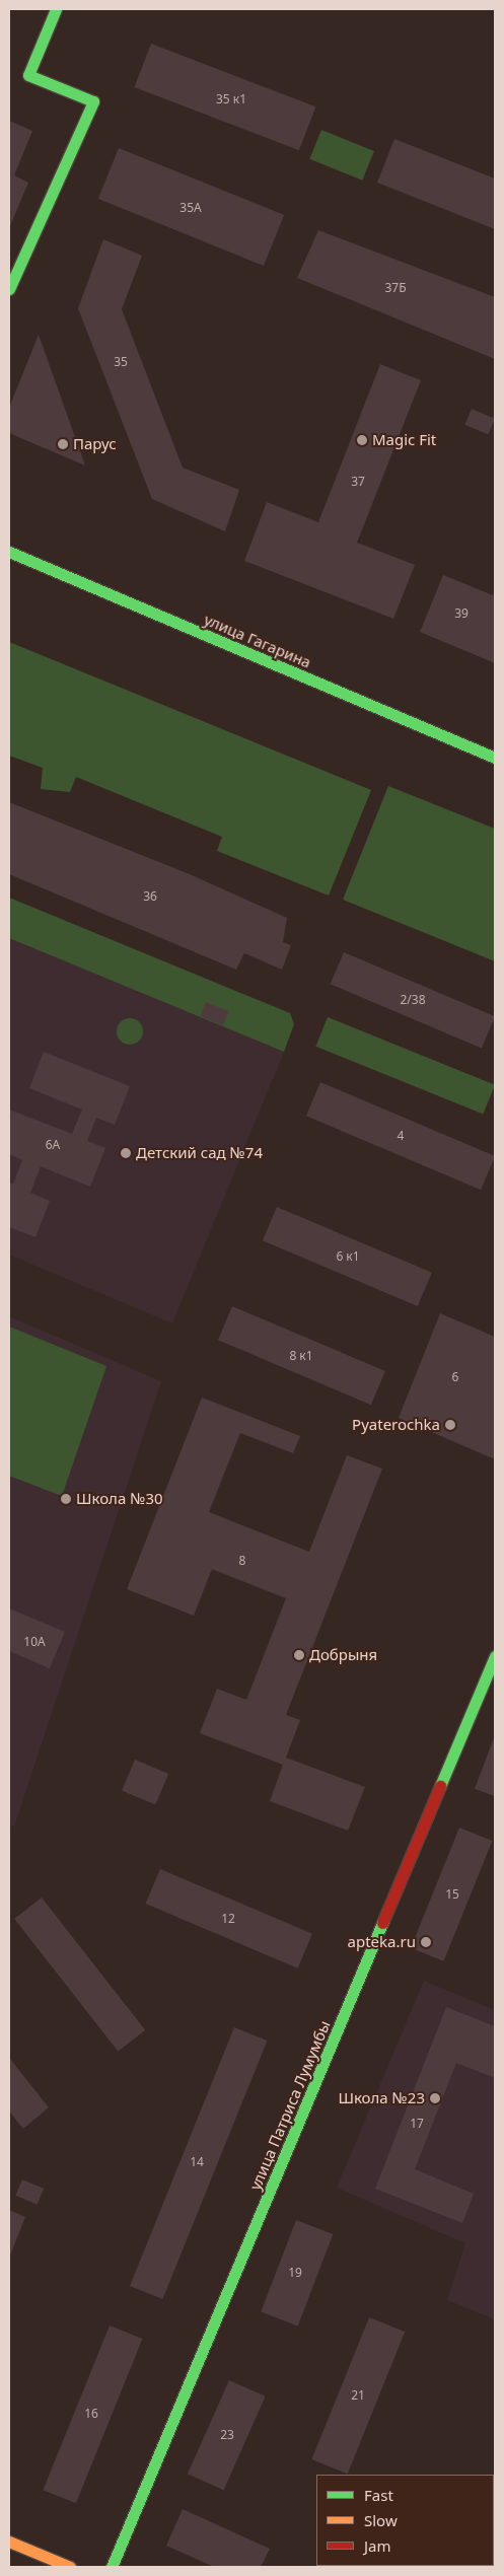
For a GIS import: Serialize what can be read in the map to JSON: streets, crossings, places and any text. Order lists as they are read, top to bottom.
{
  "streets": {
    "street": ["улица Гагарина", "улица Патриса Лумумбы"]
  },
  "places": [
    "Magic Fit",
    "Парус",
    "Детский сад №74",
    "Pyaterochka",
    "Школа №30",
    "Добрыня",
    "apteka.ru",
    "Школа №23"
  ],
  "house_numbers": [
    "35 к1",
    "35А",
    "37Б",
    "35",
    "37",
    "39",
    "36",
    "2/38",
    "4",
    "6А",
    "6 к1",
    "8 к1",
    "6",
    "8",
    "10А",
    "15",
    "12",
    "17",
    "14",
    "19",
    "21",
    "16",
    "23"
  ],
  "legend": ["Fast", "Slow", "Jam"]
}
